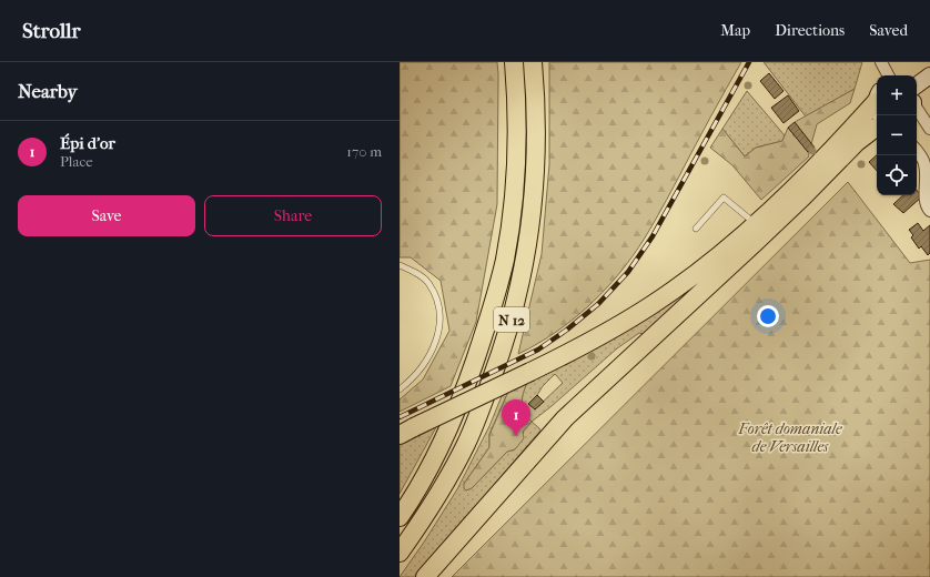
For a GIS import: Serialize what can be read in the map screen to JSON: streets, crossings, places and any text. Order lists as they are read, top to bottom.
{
  "streets": {
    "highway": ["N 12"]
  },
  "parks": ["Forêt domaniale de Versailles"],
  "page": {
    "header": "Strollr",
    "nav": ["Map", "Directions", "Saved"],
    "heading": "Nearby",
    "map_buttons": ["+", "−"],
    "list": [
      {
        "mark": "1",
        "name": "Épi d'or",
        "note": "Place",
        "value": "170 m"
      }
    ],
    "buttons": ["Save", "Share"],
    "pins": "1"
  }
}
